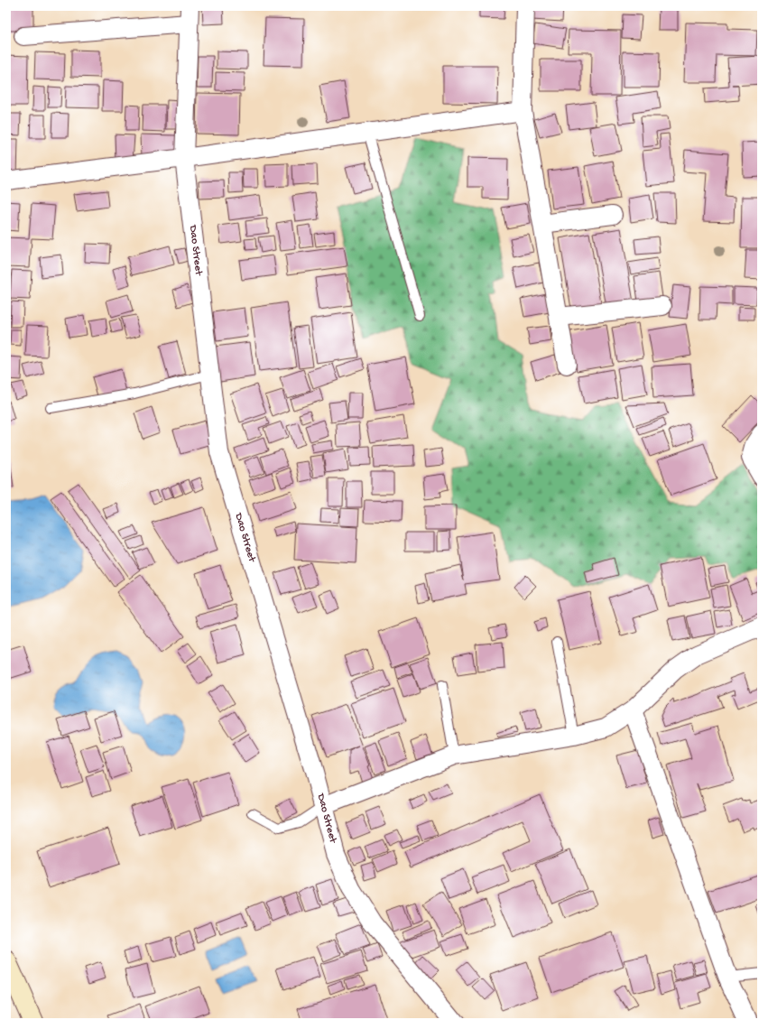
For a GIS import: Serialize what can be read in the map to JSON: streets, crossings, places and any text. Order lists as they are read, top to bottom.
{
  "streets": {
    "street": ["Dao Street"]
  }
}
